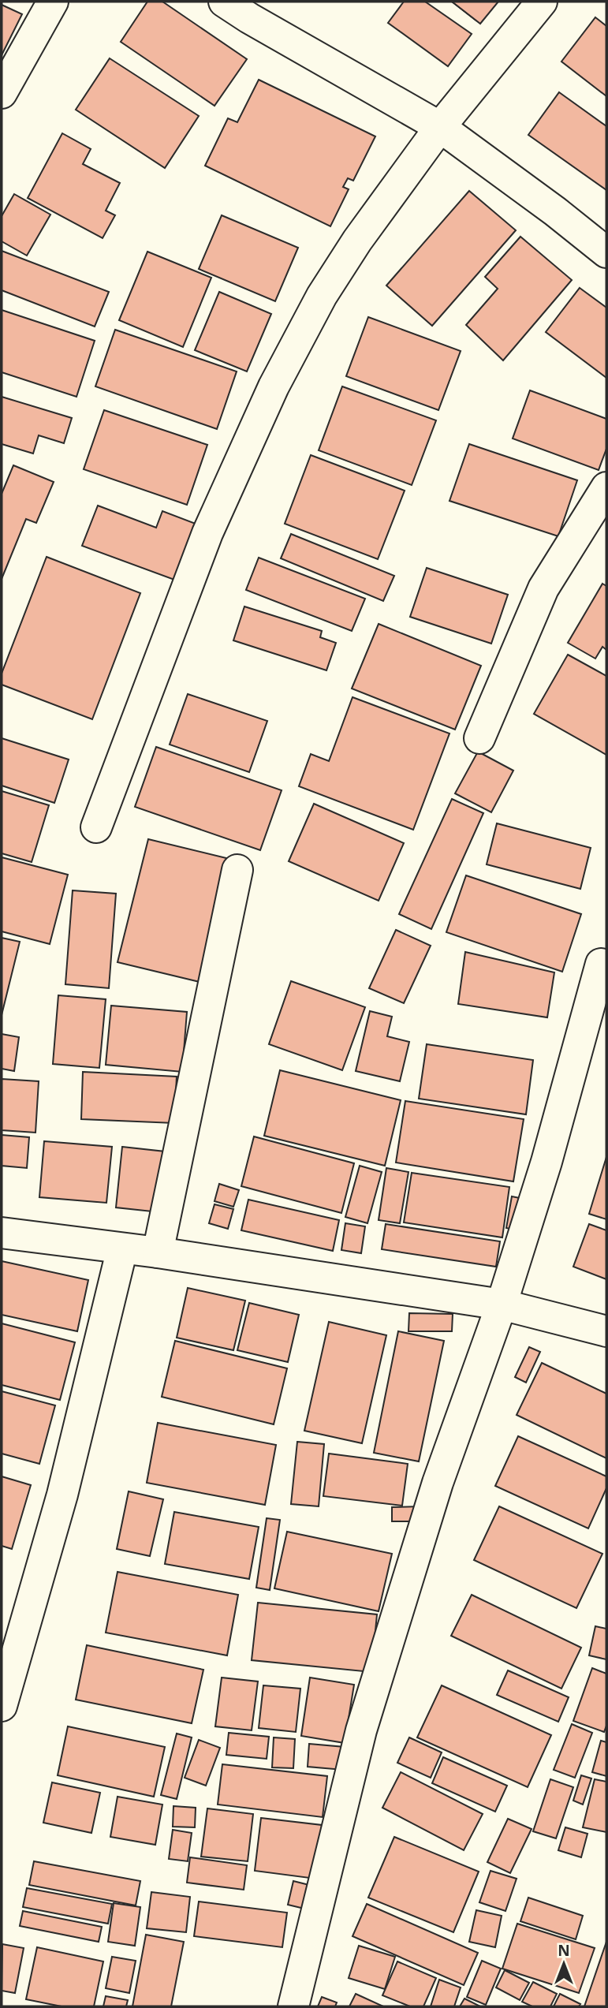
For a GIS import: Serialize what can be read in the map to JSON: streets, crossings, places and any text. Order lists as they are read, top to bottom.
{
  "north": "top"
}
